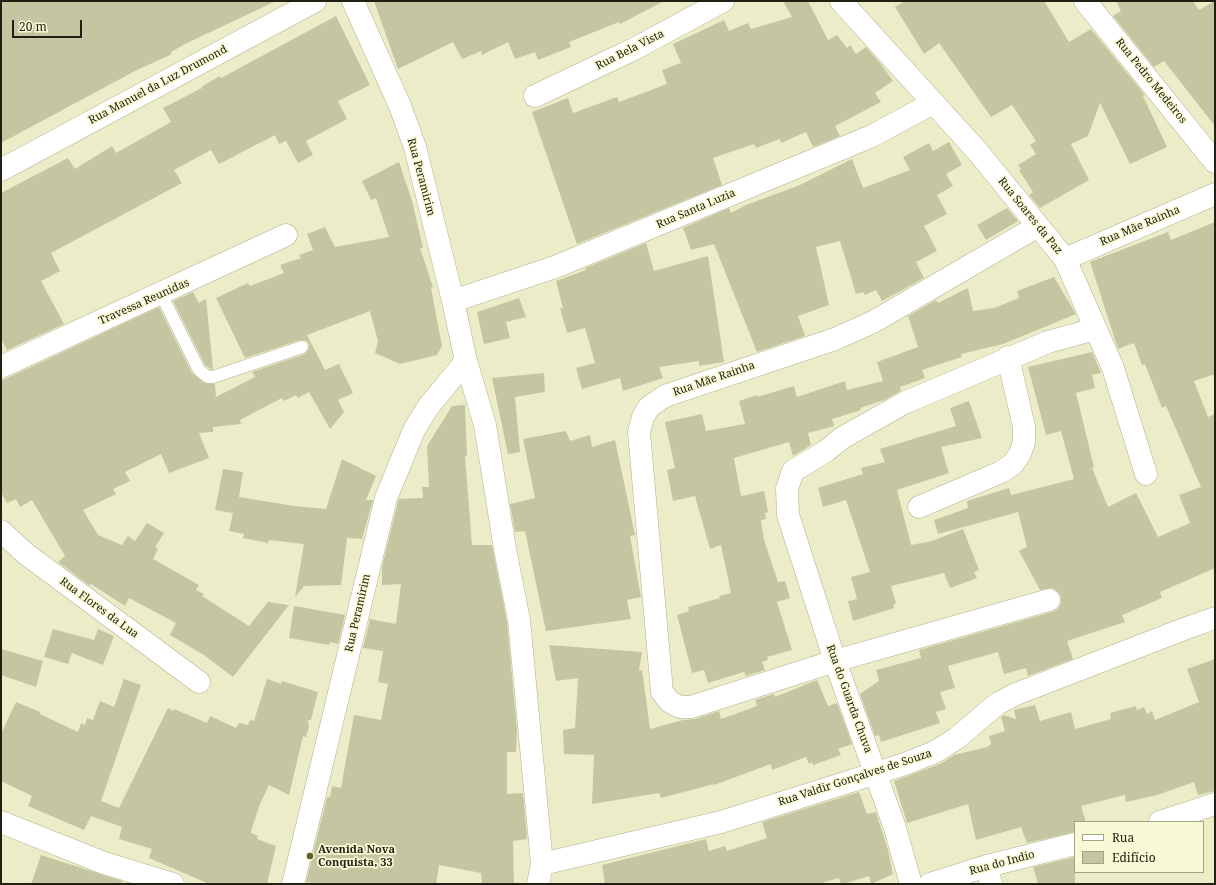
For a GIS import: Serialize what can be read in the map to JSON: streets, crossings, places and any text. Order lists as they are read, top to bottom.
{
  "streets": {
    "street": [
      "Rua Bela Vista",
      "Rua Pedro Medeiros",
      "Rua Manuel da Luz Drumond",
      "Rua Peramirim",
      "Rua Santa Luzia",
      "Rua Soares da Paz",
      "Rua Mãe Rainha",
      "Travessa Reunidas",
      "Rua Flores da Lua",
      "Rua do Guarda Chuva",
      "Rua Valdir Gonçalves de Souza",
      "Rua do Indio"
    ]
  },
  "crossings": [
    ["Rua Peramirim", "Rua Santa Luzia"],
    ["Rua Peramirim", "Rua Valdir Gonçalves de Souza"],
    ["Rua Santa Luzia", "Rua Soares da Paz"],
    ["Rua Soares da Paz", "Rua Mãe Rainha"],
    ["Rua Soares da Paz", "Rua do Guarda Chuva"],
    ["Rua Mãe Rainha", "Rua do Guarda Chuva"],
    ["Rua do Guarda Chuva", "Rua Valdir Gonçalves de Souza"]
  ],
  "places": ["Avenida Nova Conquista, 33"],
  "legend": ["Rua", "Edifício"],
  "scale_bar": "20 m"
}
